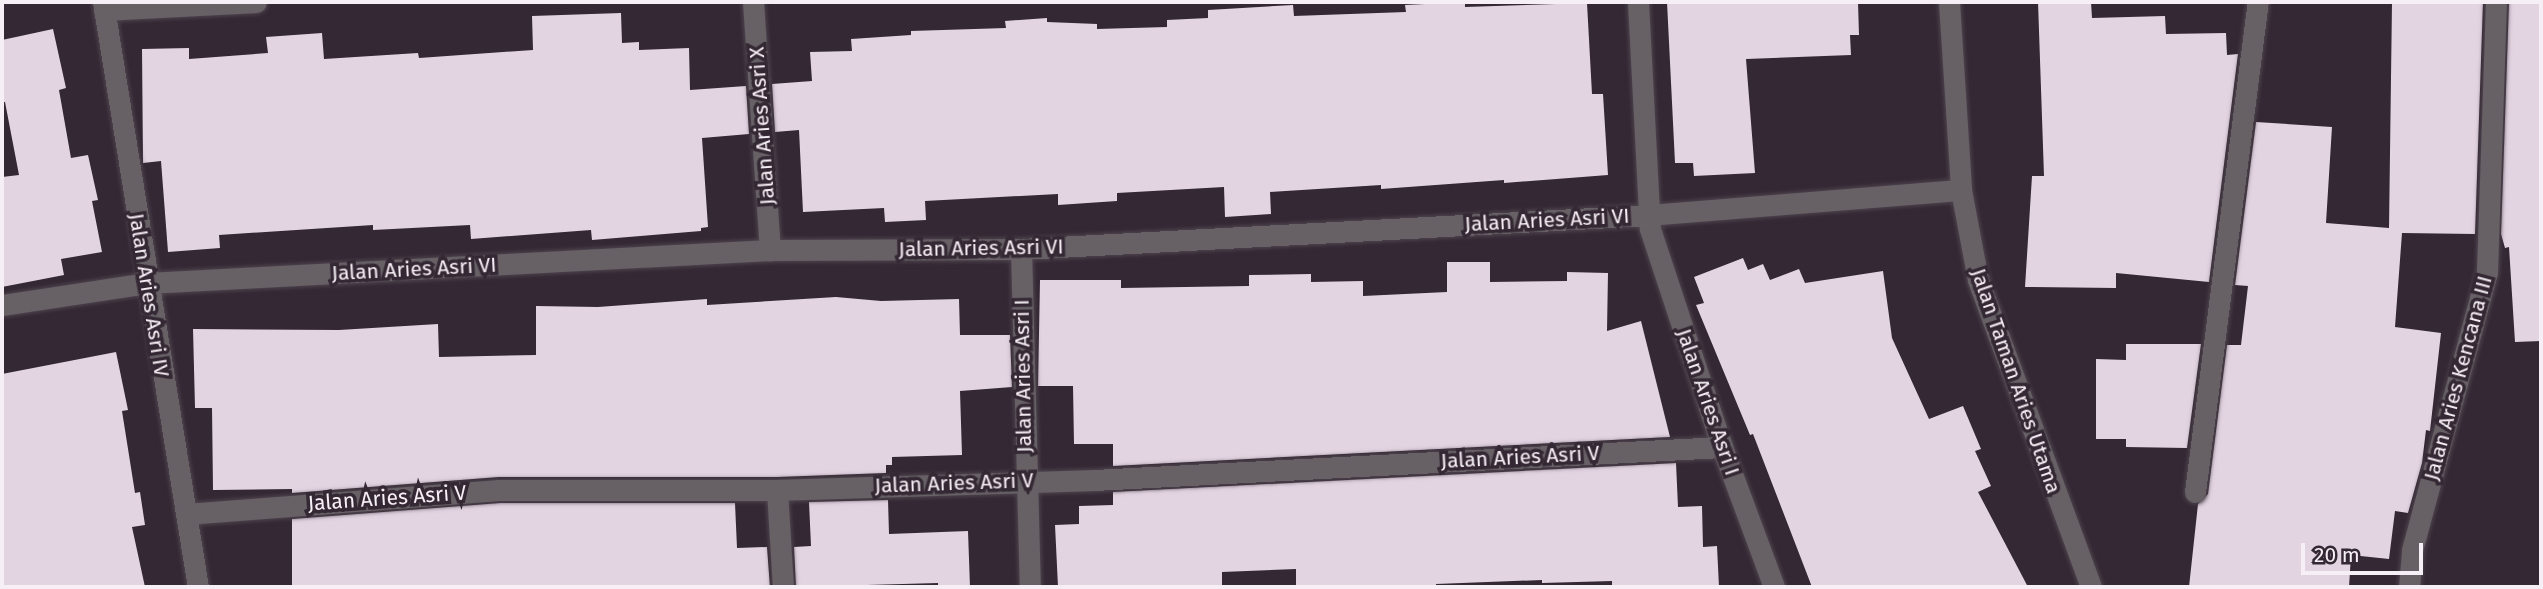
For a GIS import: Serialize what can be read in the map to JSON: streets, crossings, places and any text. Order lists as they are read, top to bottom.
{
  "streets": {
    "street": [
      "Jalan Aries Asri X",
      "Jalan Aries Asri VI",
      "Jalan Aries Asri IV",
      "Jalan Aries Asri I",
      "Jalan Aries Kencana III",
      "Jalan Taman Aries Utama",
      "Jalan Aries Asri V"
    ]
  },
  "crossings": [
    ["Jalan Aries Asri X", "Jalan Aries Asri VI"],
    ["Jalan Aries Asri VI", "Jalan Aries Asri IV"],
    ["Jalan Aries Asri VI", "Jalan Aries Asri I"],
    ["Jalan Aries Asri VI", "Jalan Taman Aries Utama"],
    ["Jalan Aries Asri IV", "Jalan Aries Asri V"],
    ["Jalan Aries Asri I", "Jalan Aries Asri V"]
  ],
  "scale_bar": "20 m"
}
